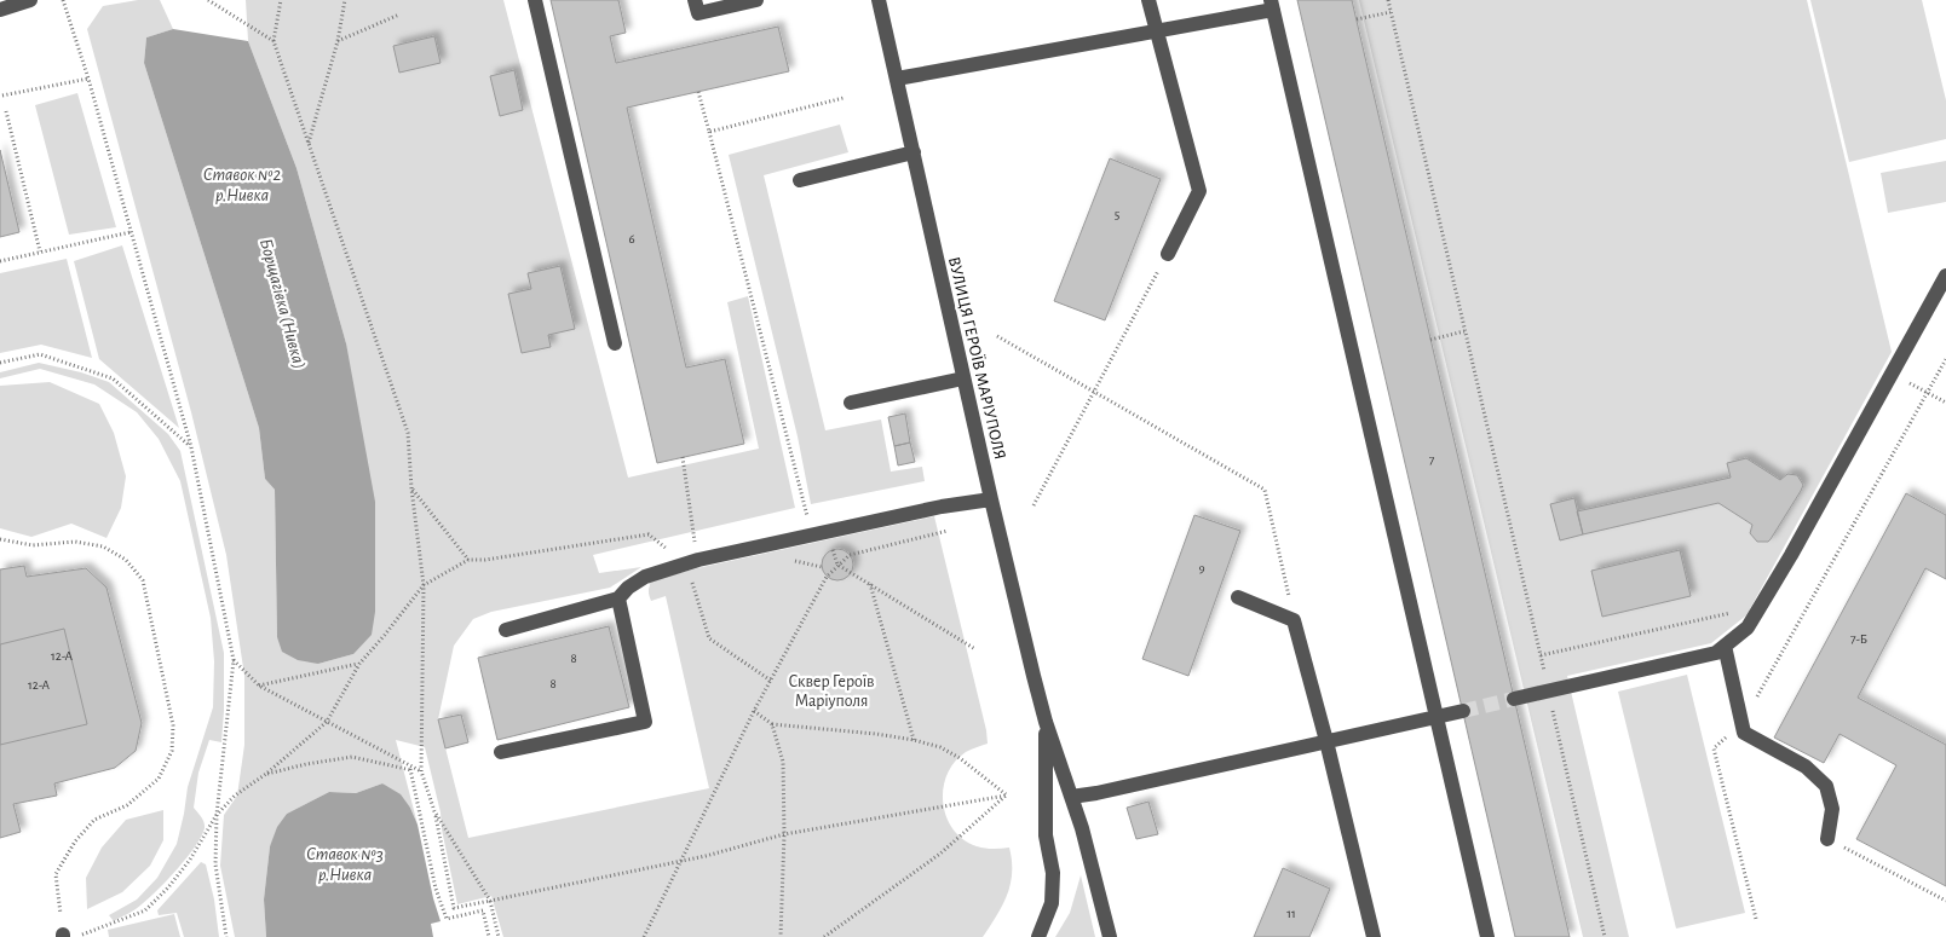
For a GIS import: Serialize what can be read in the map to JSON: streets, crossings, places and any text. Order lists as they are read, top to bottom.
{
  "streets": {
    "street": ["ВУЛИЦЯ ГЕРОЇВ МАРІУПОЛЯ"]
  },
  "water": ["Ставок №2 р.Нивка", "Борщагівка (Нивка)", "Ставок №3 р.Нивка"],
  "parks": ["Сквер Героїв Маріуполя"],
  "house_numbers": [
    "5",
    "6",
    "7",
    "9",
    "7-Б",
    "12-А",
    "8",
    "8",
    "12-А",
    "11"
  ]
}
